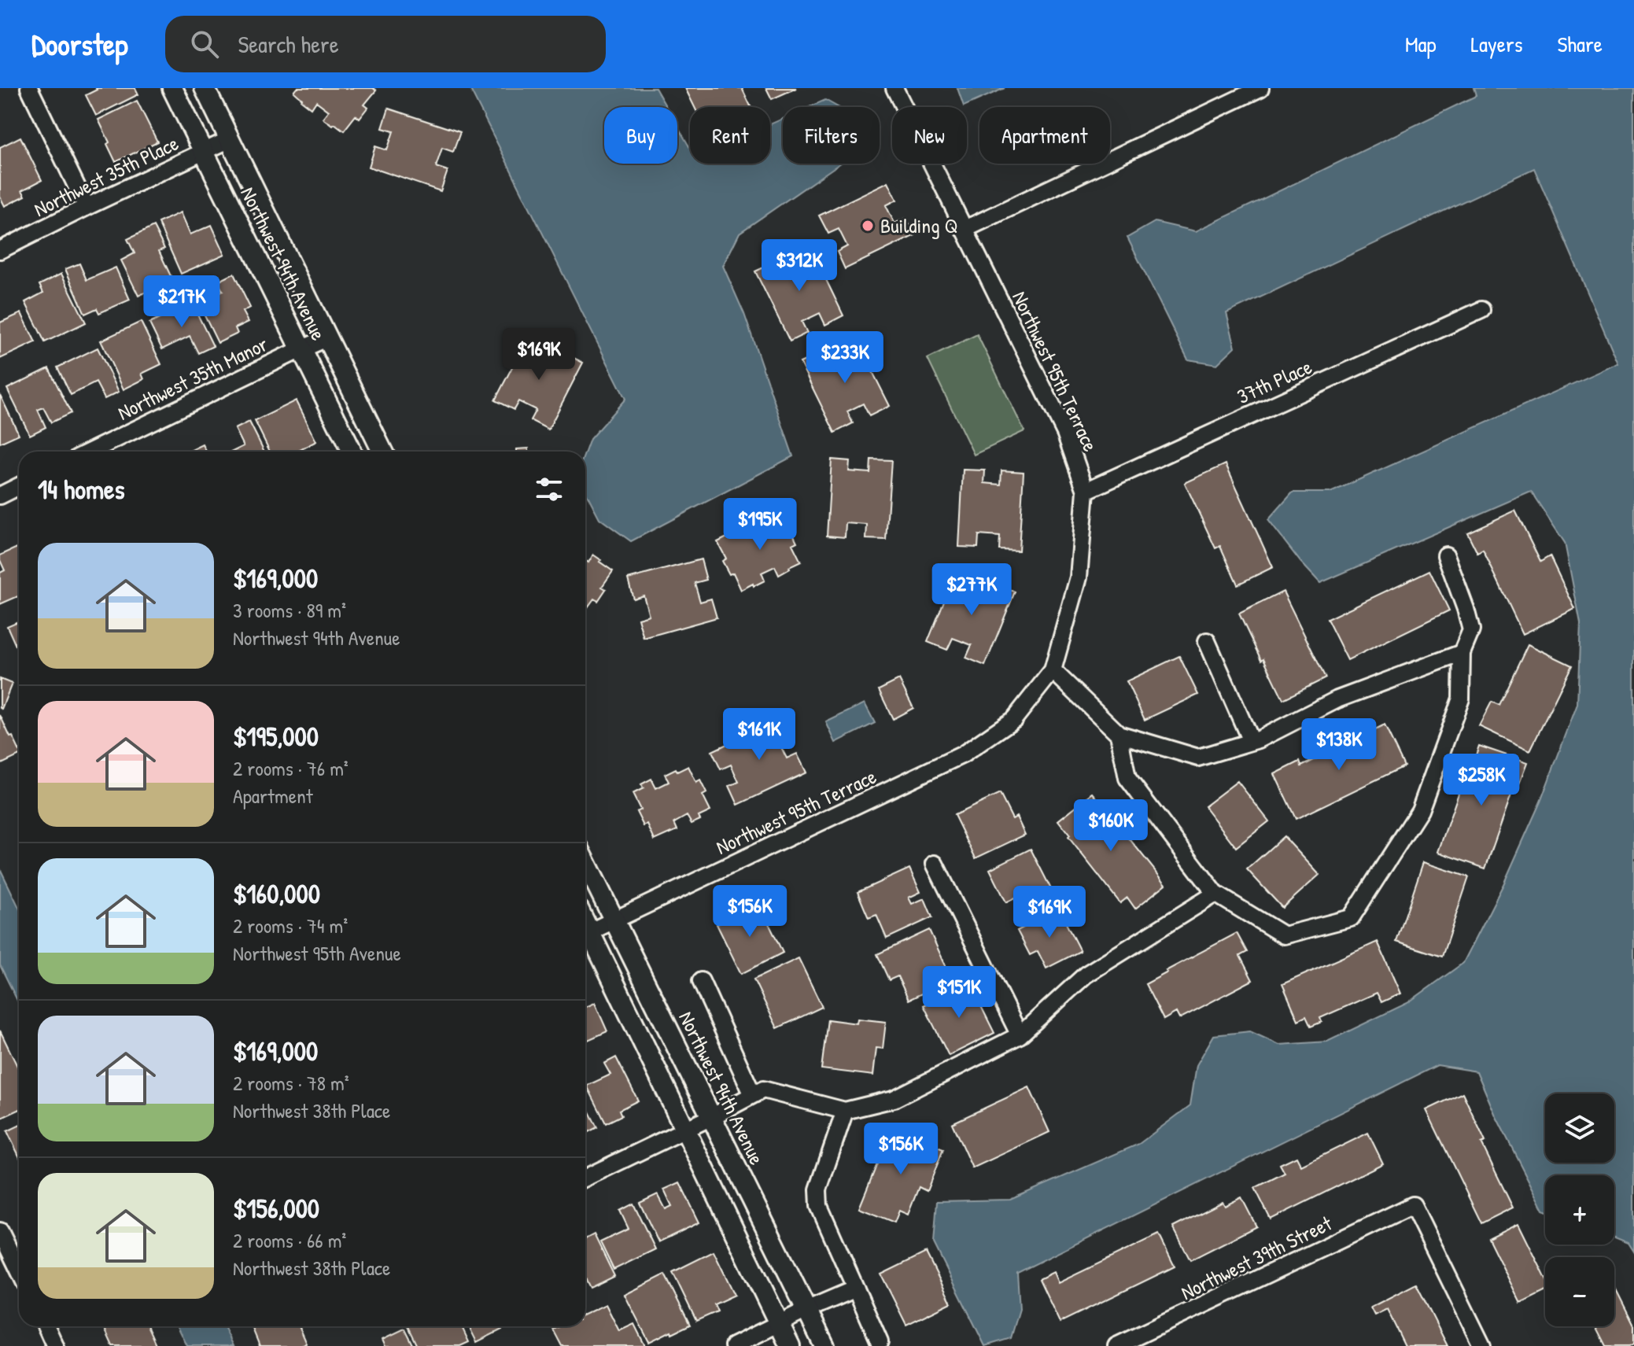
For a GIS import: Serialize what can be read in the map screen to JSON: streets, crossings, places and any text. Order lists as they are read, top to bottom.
{
  "streets": {
    "street": [
      "Northwest 35th Place",
      "Northwest 94th Avenue",
      "Northwest 95th Terrace",
      "Northwest 35th Manor",
      "37th Place",
      "Northwest 39th Street"
    ]
  },
  "crossings": [
    ["Northwest 35th Place", "Northwest 94th Avenue"],
    ["Northwest 94th Avenue", "Northwest 95th Terrace"],
    ["Northwest 94th Avenue", "Northwest 35th Manor"],
    ["Northwest 95th Terrace", "37th Place"]
  ],
  "places": ["Building Q"],
  "page": {
    "header": "Doorstep",
    "search": "Search here",
    "nav": ["Map", "Layers", "Share"],
    "chip": [
      "Buy",
      "Rent",
      "Filters",
      "New",
      "Apartment"
    ],
    "price": [
      "$312K",
      "$217K",
      "$169K",
      "$233K",
      "$195K",
      "$277K",
      "$161K",
      "$138K",
      "$258K",
      "$160K",
      "$156K",
      "$169K",
      "$151K",
      "$156K"
    ],
    "heading": "14 homes",
    "list": [
      {
        "name": "$169,000",
        "note": "3 rooms · 89 m² · Northwest 94th Avenue"
      },
      {
        "name": "$195,000",
        "note": "2 rooms · 76 m² · Apartment"
      },
      {
        "name": "$160,000",
        "note": "2 rooms · 74 m² · Northwest 95th Avenue"
      },
      {
        "name": "$169,000",
        "note": "2 rooms · 78 m² · Northwest 38th Place"
      },
      {
        "name": "$156,000",
        "note": "2 rooms · 66 m² · Northwest 38th Place"
      }
    ],
    "map_buttons": ["+", "−"]
  }
}
